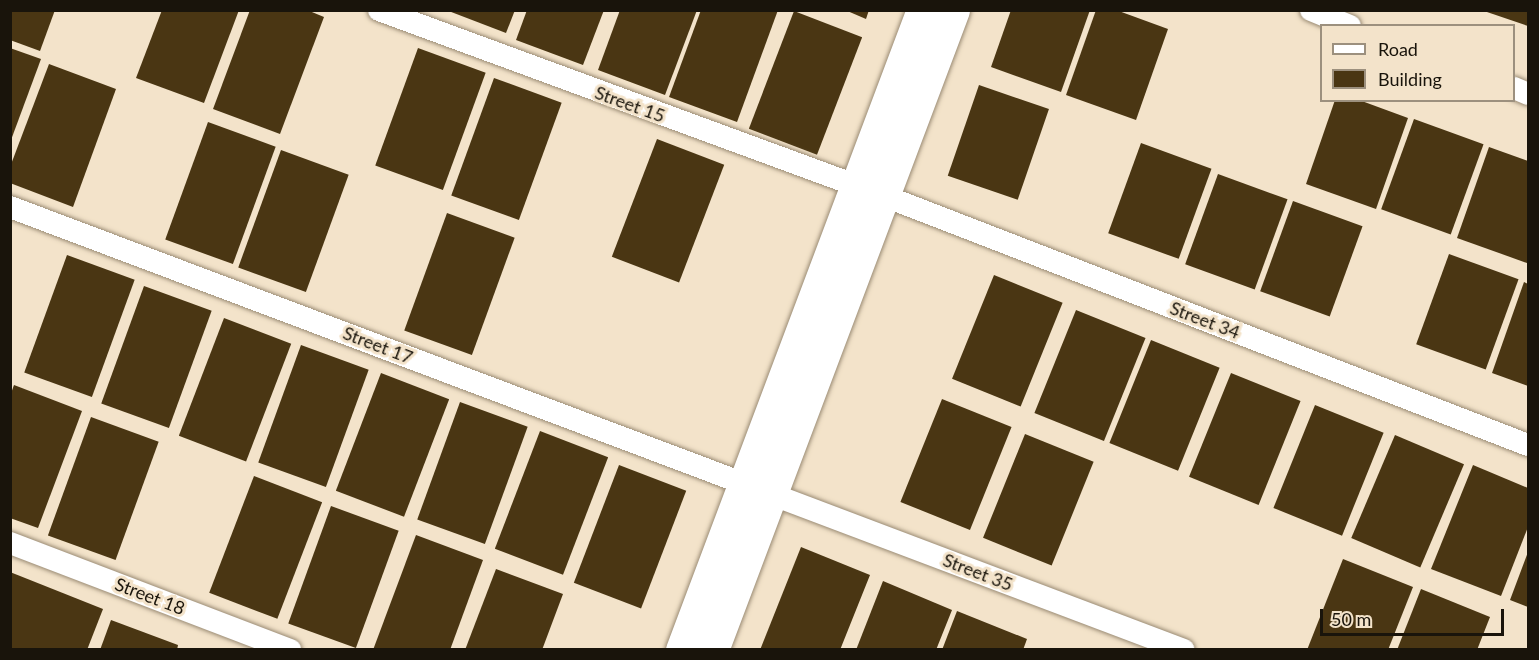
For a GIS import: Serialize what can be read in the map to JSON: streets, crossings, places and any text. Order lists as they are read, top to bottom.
{
  "streets": {
    "street": [
      "Street 15",
      "Street 34",
      "Street 17",
      "Street 35",
      "Street 18"
    ]
  },
  "crossings": [
    ["Street 15", "Street 34"],
    ["Street 17", "Street 35"]
  ],
  "legend": ["Road", "Building"],
  "scale_bar": "50 m"
}
